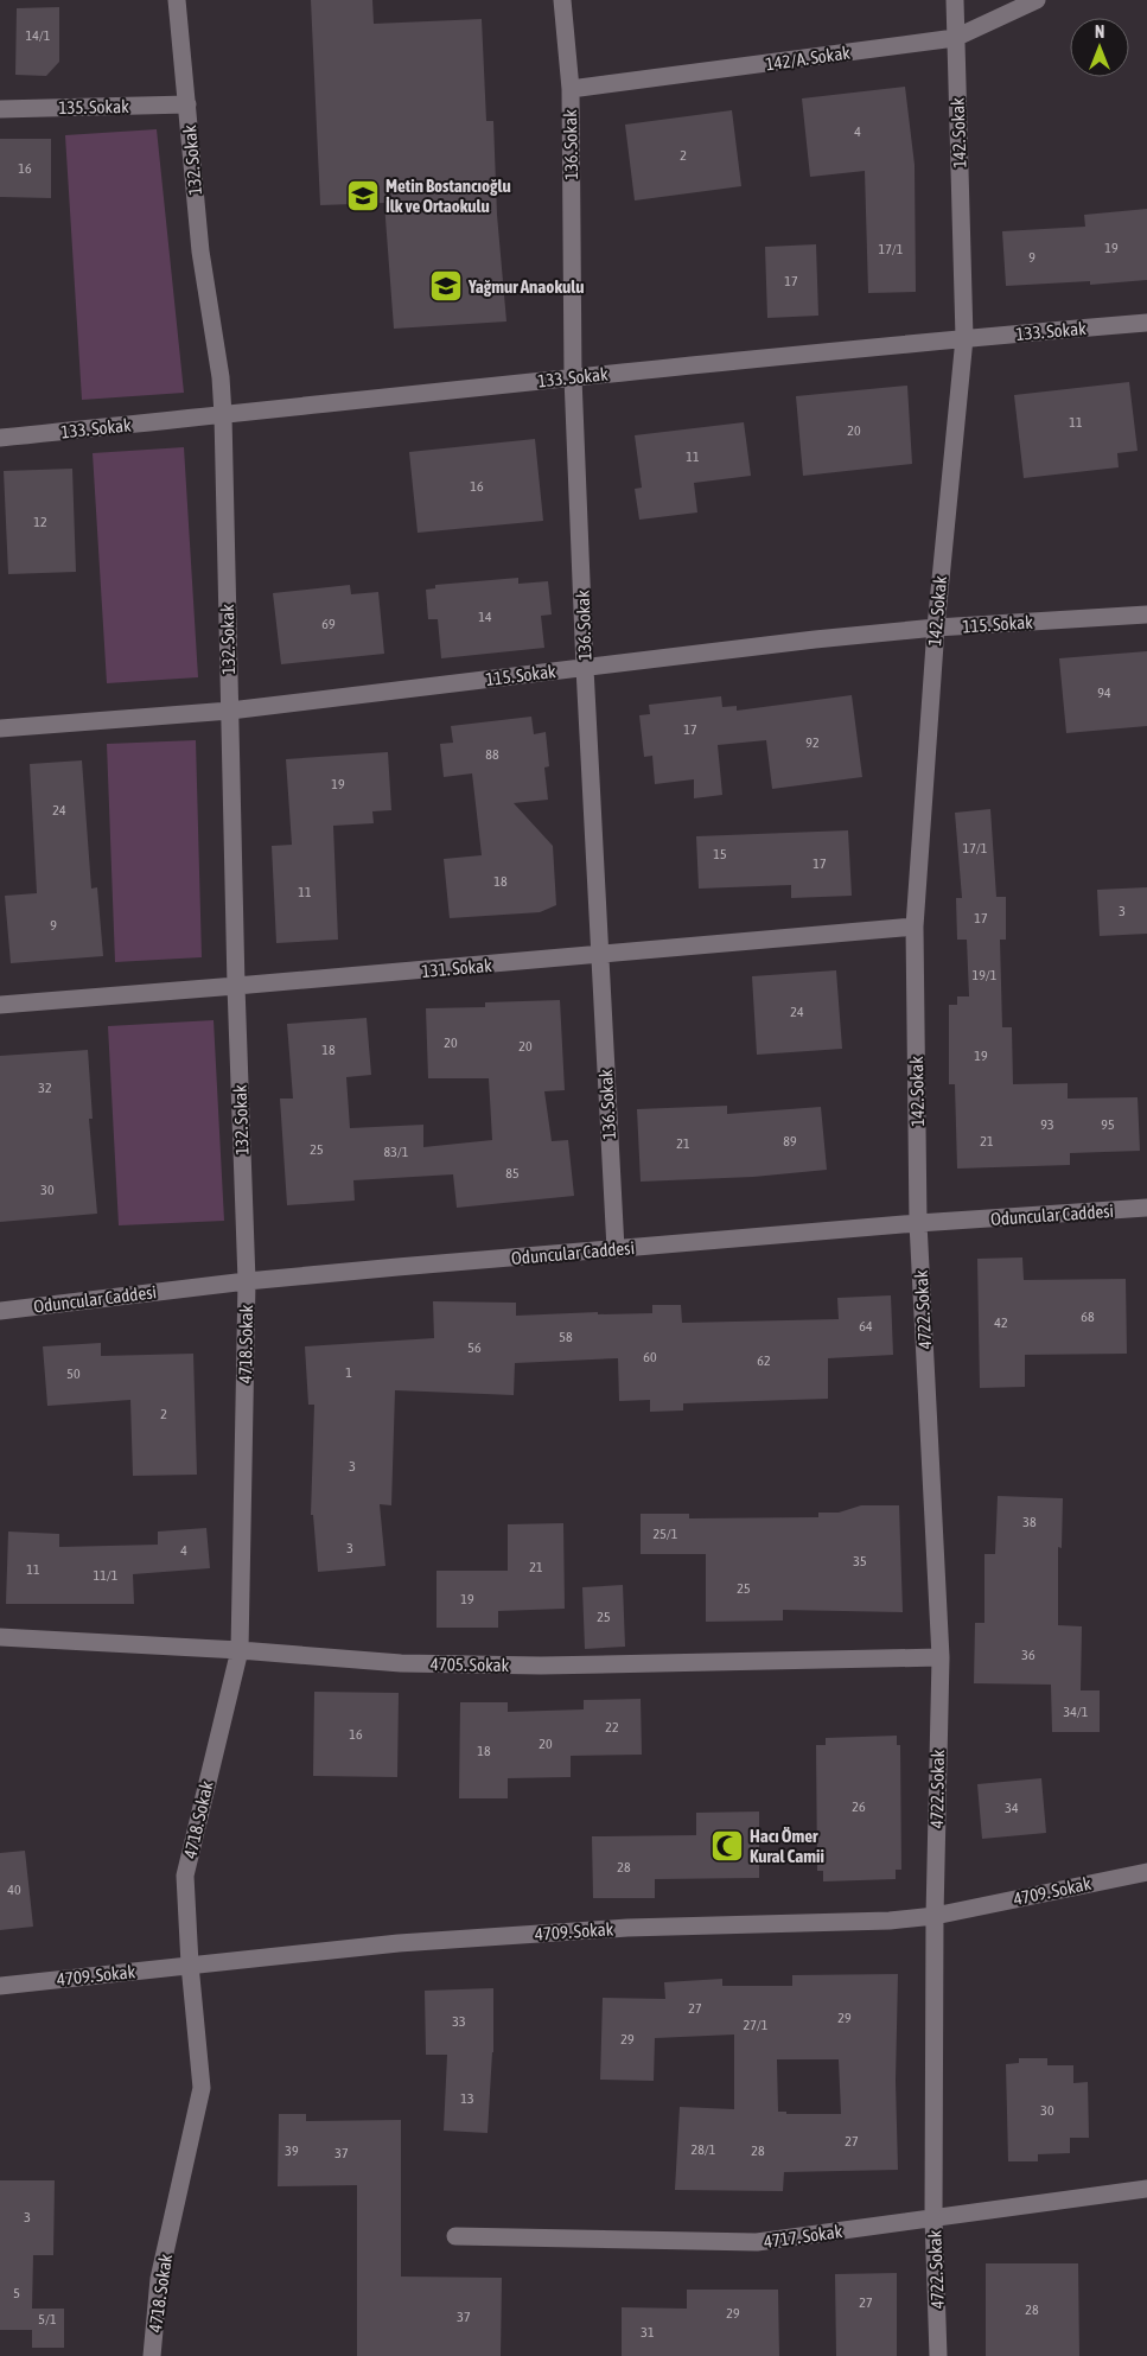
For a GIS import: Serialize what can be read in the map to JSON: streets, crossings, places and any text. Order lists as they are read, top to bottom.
{
  "streets": {
    "street": [
      "142/A. Sokak",
      "135. Sokak",
      "142. Sokak",
      "136. Sokak",
      "132. Sokak",
      "133. Sokak",
      "115. Sokak",
      "131. Sokak",
      "Oduncular Caddesi",
      "4722. Sokak",
      "4718. Sokak",
      "4705. Sokak",
      "4709. Sokak",
      "4717. Sokak"
    ]
  },
  "crossings": [
    ["142/A. Sokak", "142. Sokak"],
    ["142/A. Sokak", "136. Sokak"],
    ["135. Sokak", "132. Sokak"],
    ["142. Sokak", "133. Sokak"],
    ["142. Sokak", "115. Sokak"],
    ["142. Sokak", "131. Sokak"],
    ["142. Sokak", "Oduncular Caddesi"],
    ["142. Sokak", "4722. Sokak"],
    ["136. Sokak", "133. Sokak"],
    ["136. Sokak", "115. Sokak"],
    ["136. Sokak", "131. Sokak"],
    ["136. Sokak", "Oduncular Caddesi"],
    ["132. Sokak", "133. Sokak"],
    ["132. Sokak", "115. Sokak"],
    ["132. Sokak", "131. Sokak"],
    ["132. Sokak", "Oduncular Caddesi"],
    ["132. Sokak", "4718. Sokak"],
    ["Oduncular Caddesi", "4722. Sokak"],
    ["Oduncular Caddesi", "4718. Sokak"],
    ["4722. Sokak", "4705. Sokak"],
    ["4722. Sokak", "4709. Sokak"],
    ["4722. Sokak", "4717. Sokak"],
    ["4718. Sokak", "4705. Sokak"],
    ["4718. Sokak", "4709. Sokak"]
  ],
  "places": {
    "school or university": ["Metin Bostancıoğlu İlk ve Ortaokulu", "Yağmur Anaokulu"],
    "mosque": ["Hacı Ömer Kural Camii"]
  },
  "house_numbers": [
    "14/1",
    "4",
    "2",
    "16",
    "19",
    "17/1",
    "9",
    "17",
    "11",
    "20",
    "11",
    "16",
    "12",
    "14",
    "69",
    "94",
    "17",
    "92",
    "88",
    "19",
    "24",
    "17/1",
    "15",
    "17",
    "18",
    "11",
    "3",
    "17",
    "9",
    "19/1",
    "24",
    "20",
    "20",
    "18",
    "19",
    "32",
    "93",
    "95",
    "89",
    "21",
    "21",
    "25",
    "83/1",
    "85",
    "30",
    "68",
    "42",
    "64",
    "58",
    "56",
    "60",
    "62",
    "1",
    "50",
    "2",
    "3",
    "38",
    "25/1",
    "3",
    "4",
    "35",
    "21",
    "11",
    "11/1",
    "25",
    "19",
    "25",
    "36",
    "34/1",
    "22",
    "16",
    "20",
    "18",
    "26",
    "34",
    "28",
    "40",
    "27",
    "29",
    "33",
    "27/1",
    "29",
    "13",
    "30",
    "27",
    "28/1",
    "39",
    "28",
    "37",
    "3",
    "5",
    "27",
    "28",
    "29",
    "37",
    "5/1",
    "31"
  ],
  "north": "top"
}
